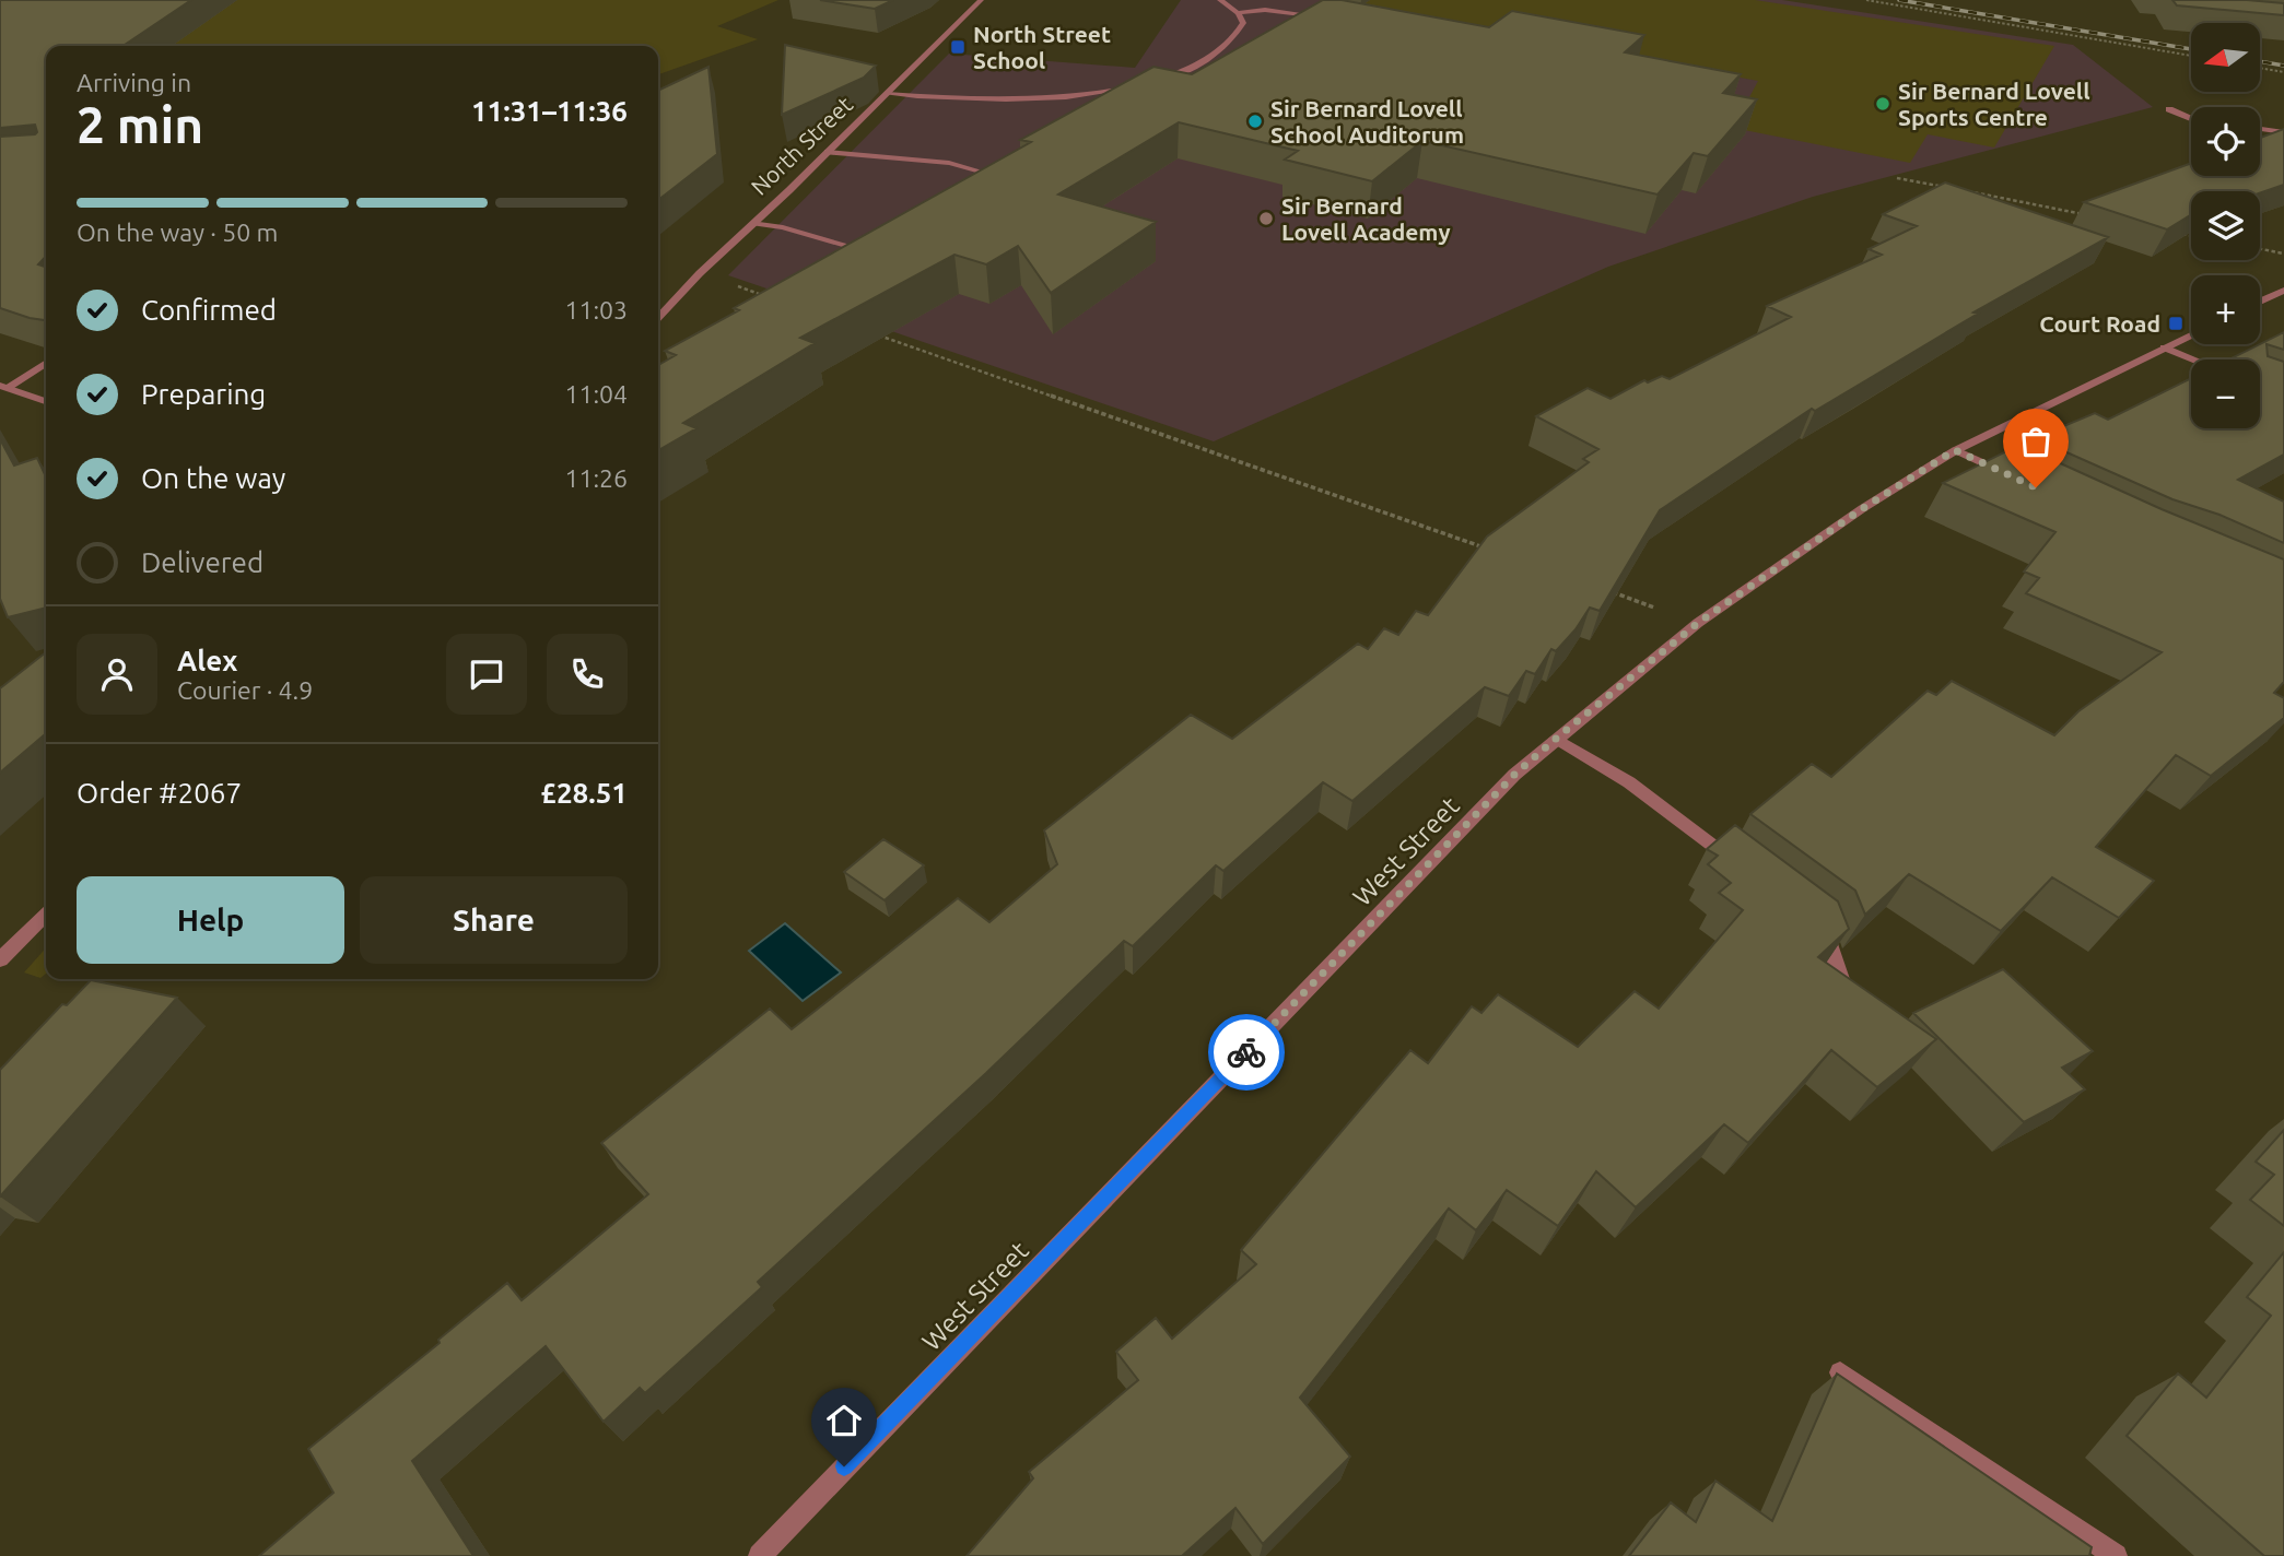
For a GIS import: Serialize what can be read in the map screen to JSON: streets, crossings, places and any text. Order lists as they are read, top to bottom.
{
  "streets": {
    "street": ["North Street", "West Street"]
  },
  "places": {
    "transit": ["North Street School", "Court Road"],
    "other": ["Sir Bernard Lovell Sports Centre", "Sir Bernard Lovell School Auditorum", "Sir Bernard Lovell Academy"]
  },
  "north": "left",
  "page": {
    "map_buttons": ["+", "−"],
    "heading": ["2 min", "Arriving in", "11:31–11:36"],
    "panel": [
      "Alex",
      "Courier · 4.9",
      "Order #2067",
      "£28.51"
    ],
    "bar": "On the way · 50 m",
    "list": [
      ["Confirmed", "11:03"],
      ["Preparing", "11:04"],
      ["On the way", "11:26"],
      "Delivered"
    ],
    "buttons": ["Help", "Share"]
  }
}
